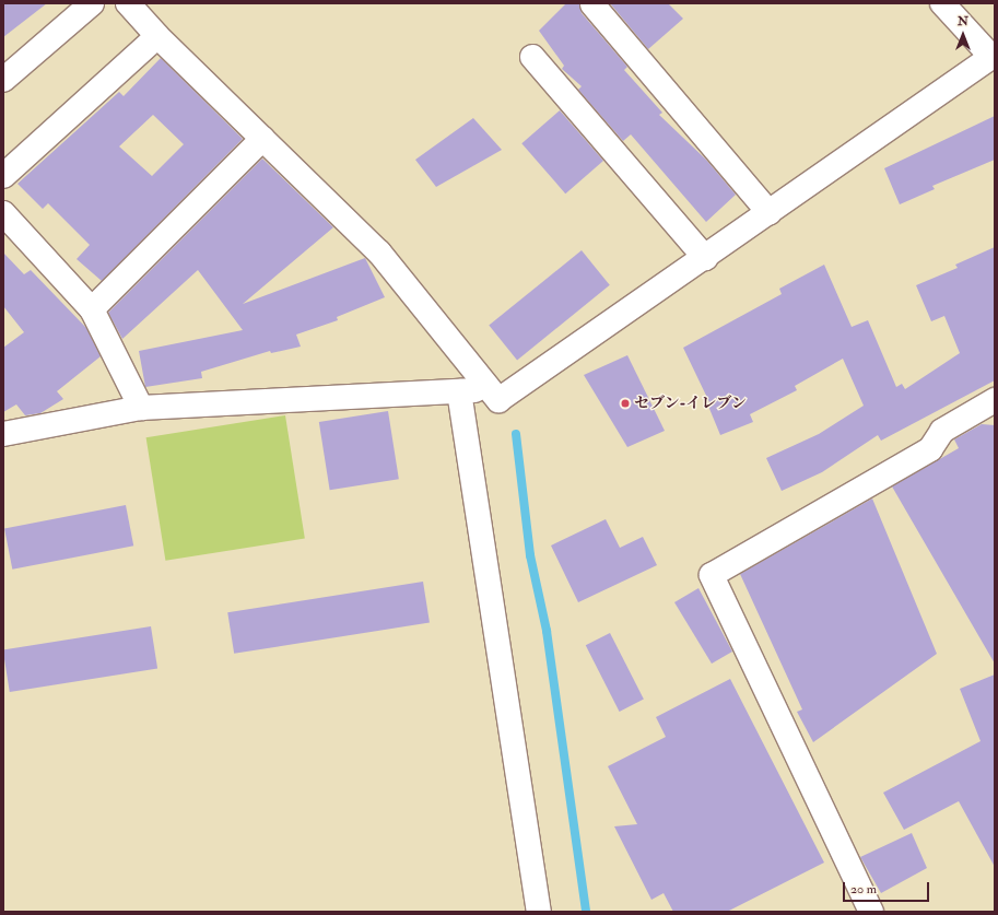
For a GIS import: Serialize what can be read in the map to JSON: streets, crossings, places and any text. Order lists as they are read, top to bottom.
{
  "places": ["セブン-イレブン"],
  "scale_bar": "20 m",
  "north": "top"
}
